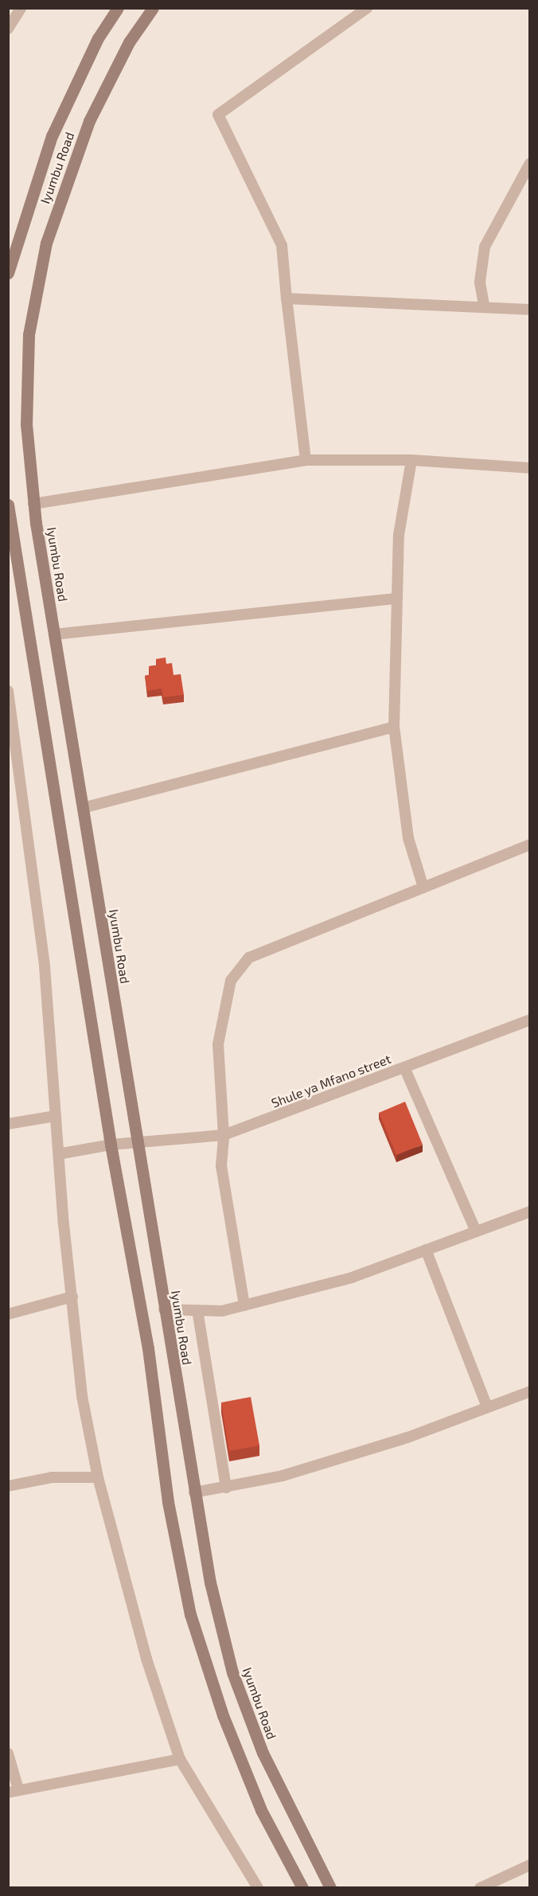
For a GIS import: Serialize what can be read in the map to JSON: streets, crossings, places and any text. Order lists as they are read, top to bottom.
{
  "streets": {
    "main road": ["Iyumbu Road"],
    "street": ["Shule ya Mfano street"]
  },
  "crossings": [
    ["Iyumbu Road", "Shule ya Mfano street"]
  ]
}
